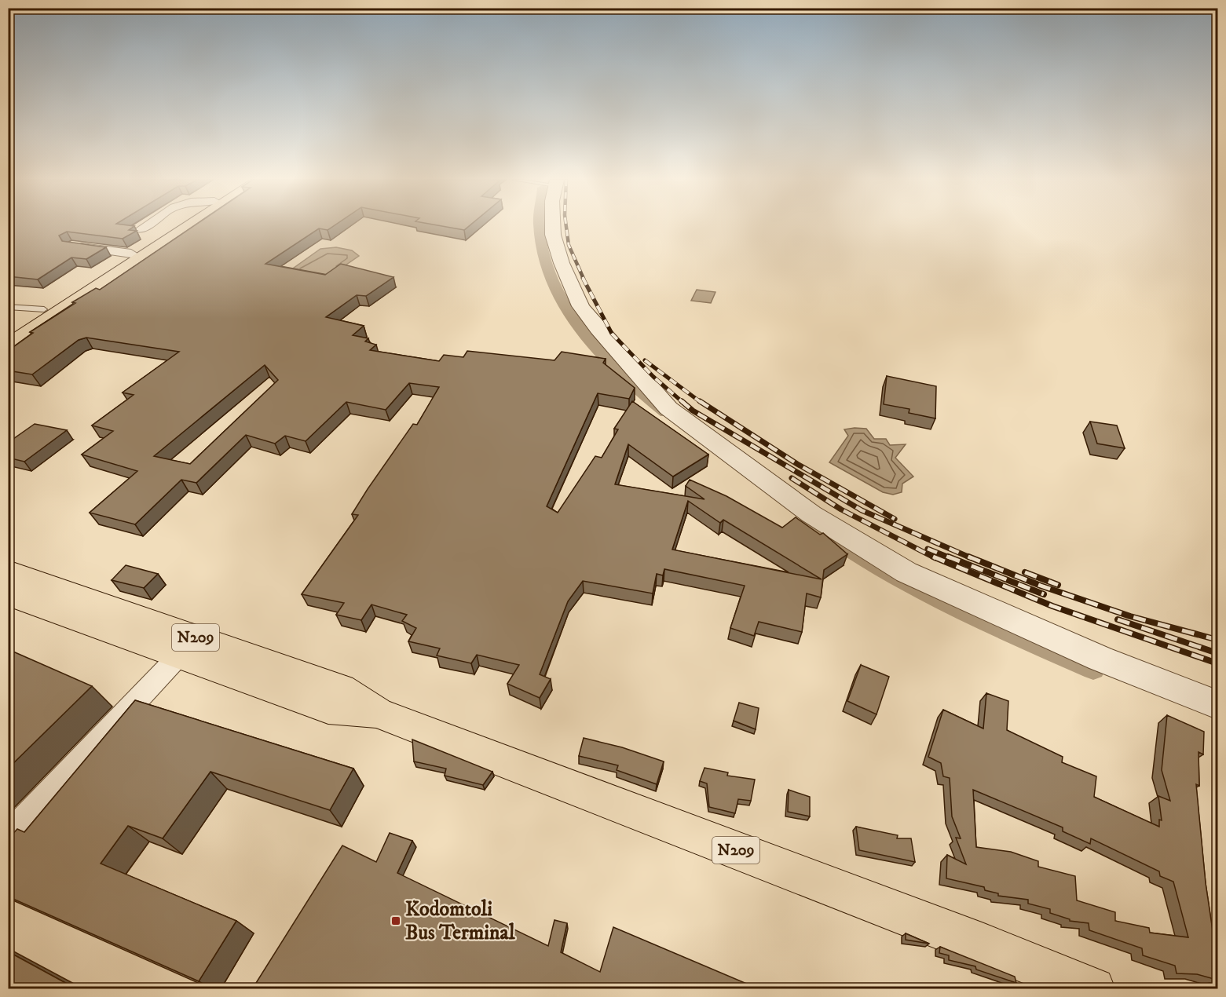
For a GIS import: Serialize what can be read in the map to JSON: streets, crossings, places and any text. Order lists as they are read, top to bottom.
{
  "streets": {
    "highway": ["N209"]
  },
  "places": {
    "transit": ["Kodomtoli Bus Terminal"]
  }
}
